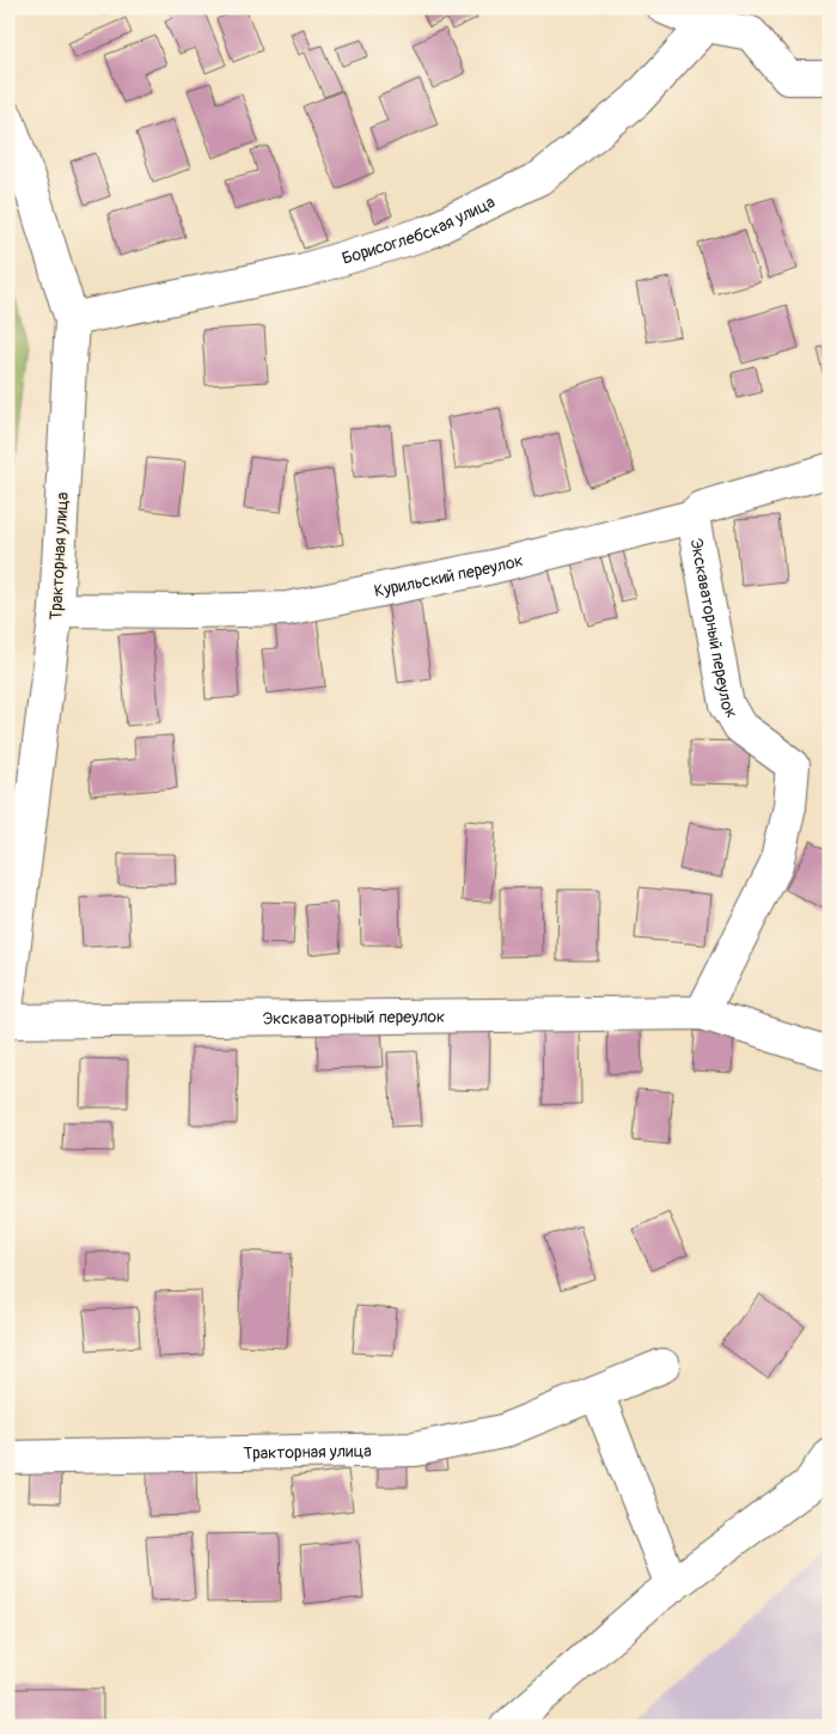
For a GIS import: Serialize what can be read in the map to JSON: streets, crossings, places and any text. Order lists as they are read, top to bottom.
{
  "streets": {
    "street": [
      "Борисоглебская улица",
      "Тракторная улица",
      "Курильский переулок",
      "Экскаваторный переулок"
    ]
  },
  "crossings": [
    ["Борисоглебская улица", "Тракторная улица"],
    ["Тракторная улица", "Курильский переулок"],
    ["Курильский переулок", "Экскаваторный переулок"]
  ]
}
